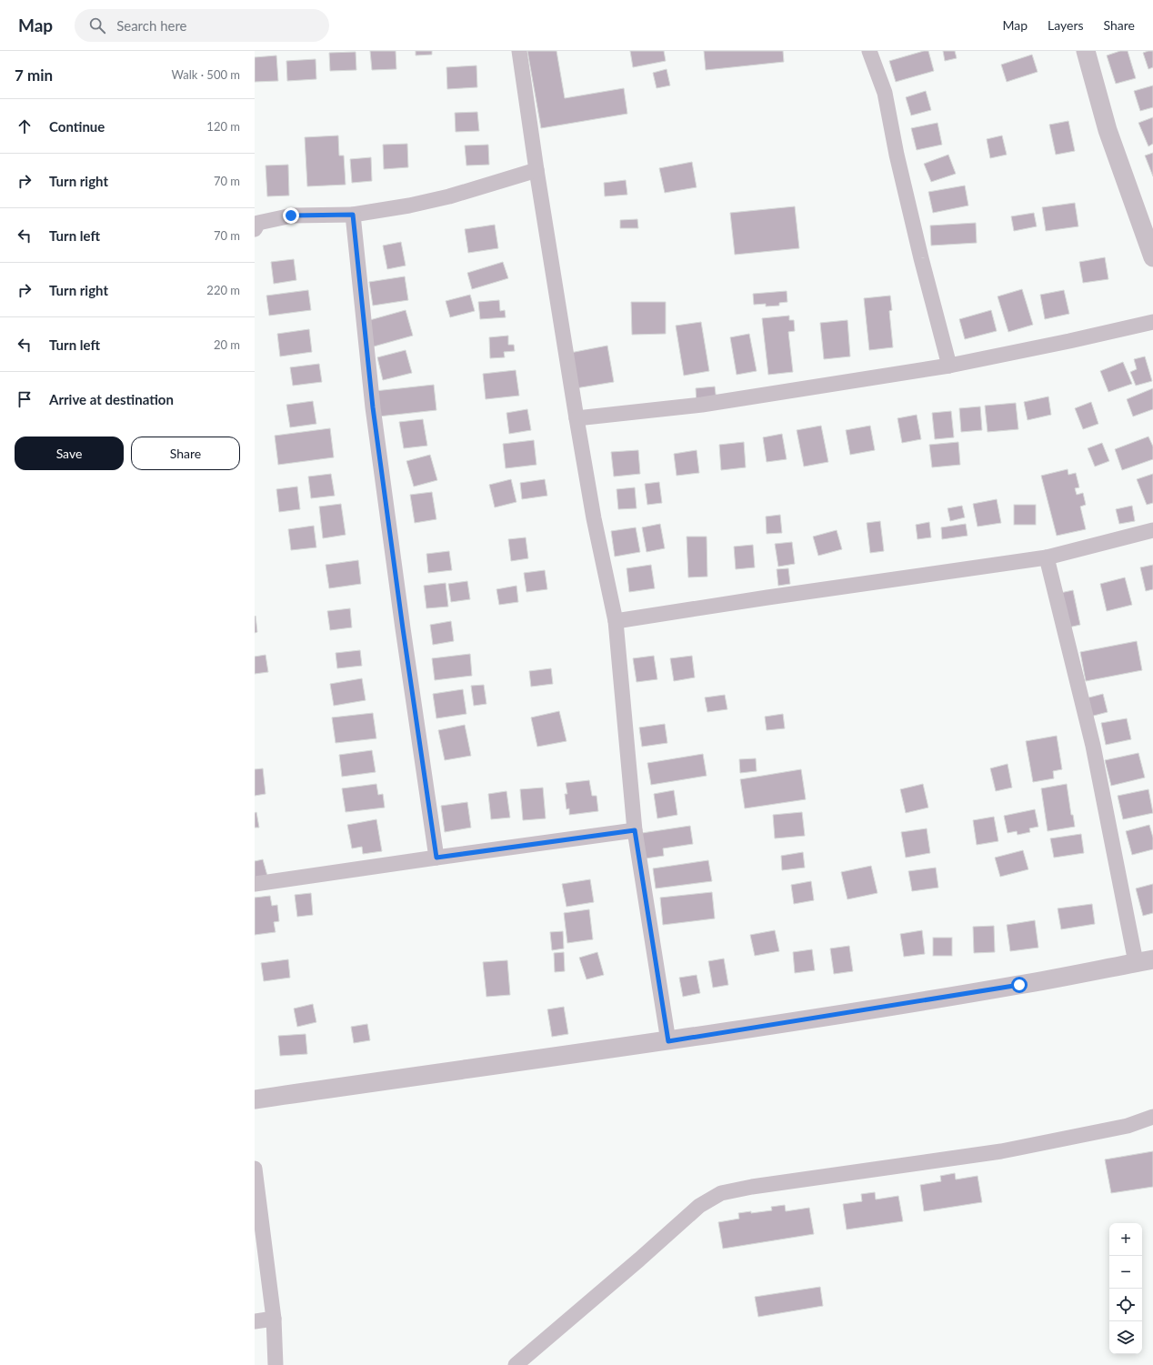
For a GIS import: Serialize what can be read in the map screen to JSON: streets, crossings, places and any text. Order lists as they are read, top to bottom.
{
  "page": {
    "header": "Map",
    "search": "Search here",
    "nav": ["Map", "Layers", "Share"],
    "heading": ["7 min", "Walk · 500 m"],
    "list": [
      ["Continue", "120 m"],
      ["Turn right", "70 m"],
      ["Turn left", "70 m"],
      ["Turn right", "220 m"],
      ["Turn left", "20 m"],
      "Arrive at destination"
    ],
    "buttons": ["Save", "Share"],
    "map_buttons": ["+", "−"]
  }
}
